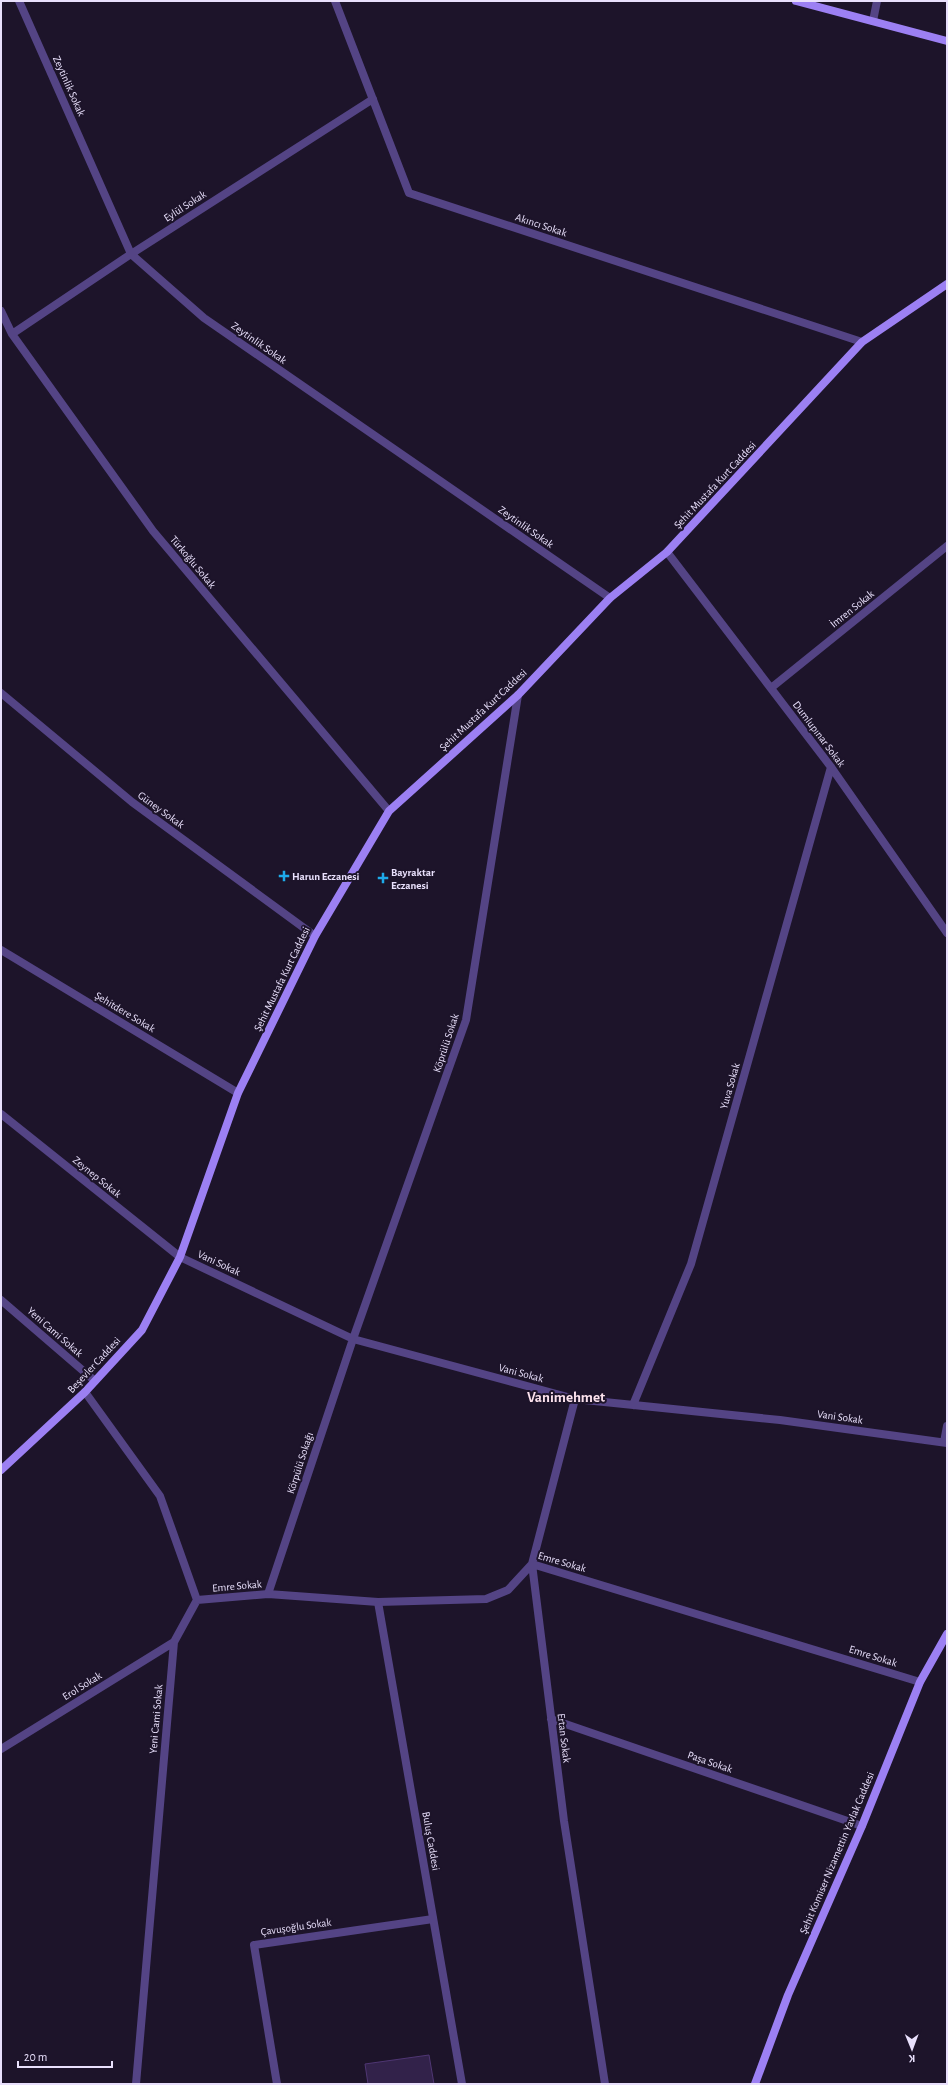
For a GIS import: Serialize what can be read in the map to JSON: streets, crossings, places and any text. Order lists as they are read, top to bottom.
{
  "streets": {
    "main road": ["Şehit Mustafa Kurt Caddesi", "Beşevler Caddesi", "Şehit Komiser Nizamettin Yavlak Caddesi"],
    "street": [
      "Zeytinlik Sokak",
      "Eylül Sokak",
      "Akıncı Sokak",
      "Türkoğlu Sokak",
      "İmren Sokak",
      "Dumlupınar Sokak",
      "Güney Sokak",
      "Şehitdere Sokak",
      "Köprülü Sokak",
      "Yuva Sokak",
      "Zeynep Sokak",
      "Vani Sokak",
      "Yeni Cami Sokak",
      "Körpülü Sokağı",
      "Emre Sokak",
      "Erol Sokak",
      "Ertan Sokak",
      "Paşa Sokak",
      "Buluş Caddesi",
      "Çavuşoğlu Sokak"
    ]
  },
  "crossings": [
    ["Zeytinlik Sokak", "Eylül Sokak"],
    ["Zeytinlik Sokak", "Şehit Mustafa Kurt Caddesi"],
    ["Eylül Sokak", "Akıncı Sokak"],
    ["Eylül Sokak", "Türkoğlu Sokak"],
    ["Akıncı Sokak", "Şehit Mustafa Kurt Caddesi"],
    ["Şehit Mustafa Kurt Caddesi", "Türkoğlu Sokak"],
    ["Şehit Mustafa Kurt Caddesi", "Dumlupınar Sokak"],
    ["Şehit Mustafa Kurt Caddesi", "Güney Sokak"],
    ["Şehit Mustafa Kurt Caddesi", "Şehitdere Sokak"],
    ["Şehit Mustafa Kurt Caddesi", "Köprülü Sokak"],
    ["Şehit Mustafa Kurt Caddesi", "Zeynep Sokak"],
    ["Şehit Mustafa Kurt Caddesi", "Vani Sokak"],
    ["Şehit Mustafa Kurt Caddesi", "Beşevler Caddesi"],
    ["İmren Sokak", "Dumlupınar Sokak"],
    ["Dumlupınar Sokak", "Yuva Sokak"],
    ["Köprülü Sokak", "Vani Sokak"],
    ["Köprülü Sokak", "Körpülü Sokağı"],
    ["Yuva Sokak", "Vani Sokak"],
    ["Zeynep Sokak", "Vani Sokak"],
    ["Zeynep Sokak", "Beşevler Caddesi"],
    ["Vani Sokak", "Beşevler Caddesi"],
    ["Vani Sokak", "Körpülü Sokağı"],
    ["Vani Sokak", "Ertan Sokak"],
    ["Yeni Cami Sokak", "Beşevler Caddesi"],
    ["Yeni Cami Sokak", "Emre Sokak"],
    ["Yeni Cami Sokak", "Erol Sokak"],
    ["Körpülü Sokağı", "Emre Sokak"],
    ["Emre Sokak", "Ertan Sokak"],
    ["Emre Sokak", "Buluş Caddesi"],
    ["Emre Sokak", "Şehit Komiser Nizamettin Yavlak Caddesi"],
    ["Ertan Sokak", "Paşa Sokak"],
    ["Paşa Sokak", "Şehit Komiser Nizamettin Yavlak Caddesi"],
    ["Buluş Caddesi", "Çavuşoğlu Sokak"]
  ],
  "districts": ["Vanimehmet"],
  "places": {
    "health": ["Harun Eczanesi", "Bayraktar Eczanesi"]
  },
  "scale_bar": "20 m",
  "north": "bottom"
}
